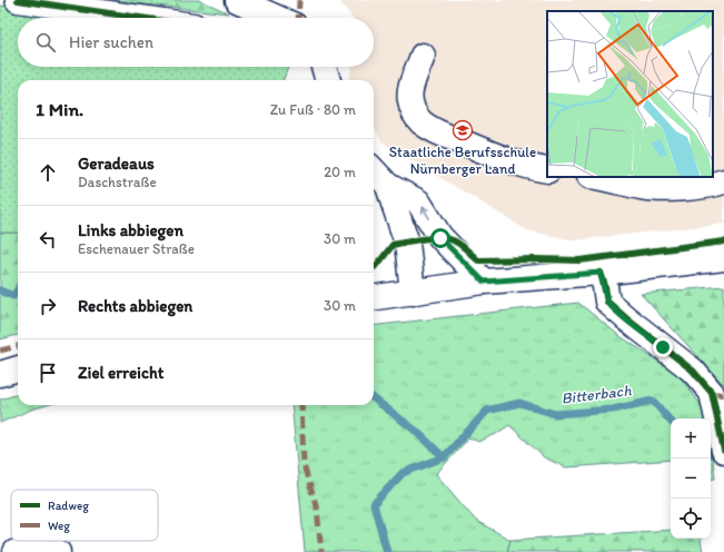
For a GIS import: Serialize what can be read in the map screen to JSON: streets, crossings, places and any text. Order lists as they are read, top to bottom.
{
  "water": ["Bitterbach"],
  "places": {
    "school or university": ["Staatliche Berufsschule Nürnberger Land"]
  },
  "legend": ["Radweg", "Weg"],
  "page": {
    "search": "Hier suchen",
    "heading": ["1 Min.", "Zu Fuß · 80 m"],
    "list": [
      ["Geradeaus", "Daschstraße", "20 m"],
      ["Links abbiegen", "Eschenauer Straße", "30 m"],
      ["Rechts abbiegen", "30 m"],
      "Ziel erreicht"
    ],
    "map_buttons": ["+", "−"]
  }
}
